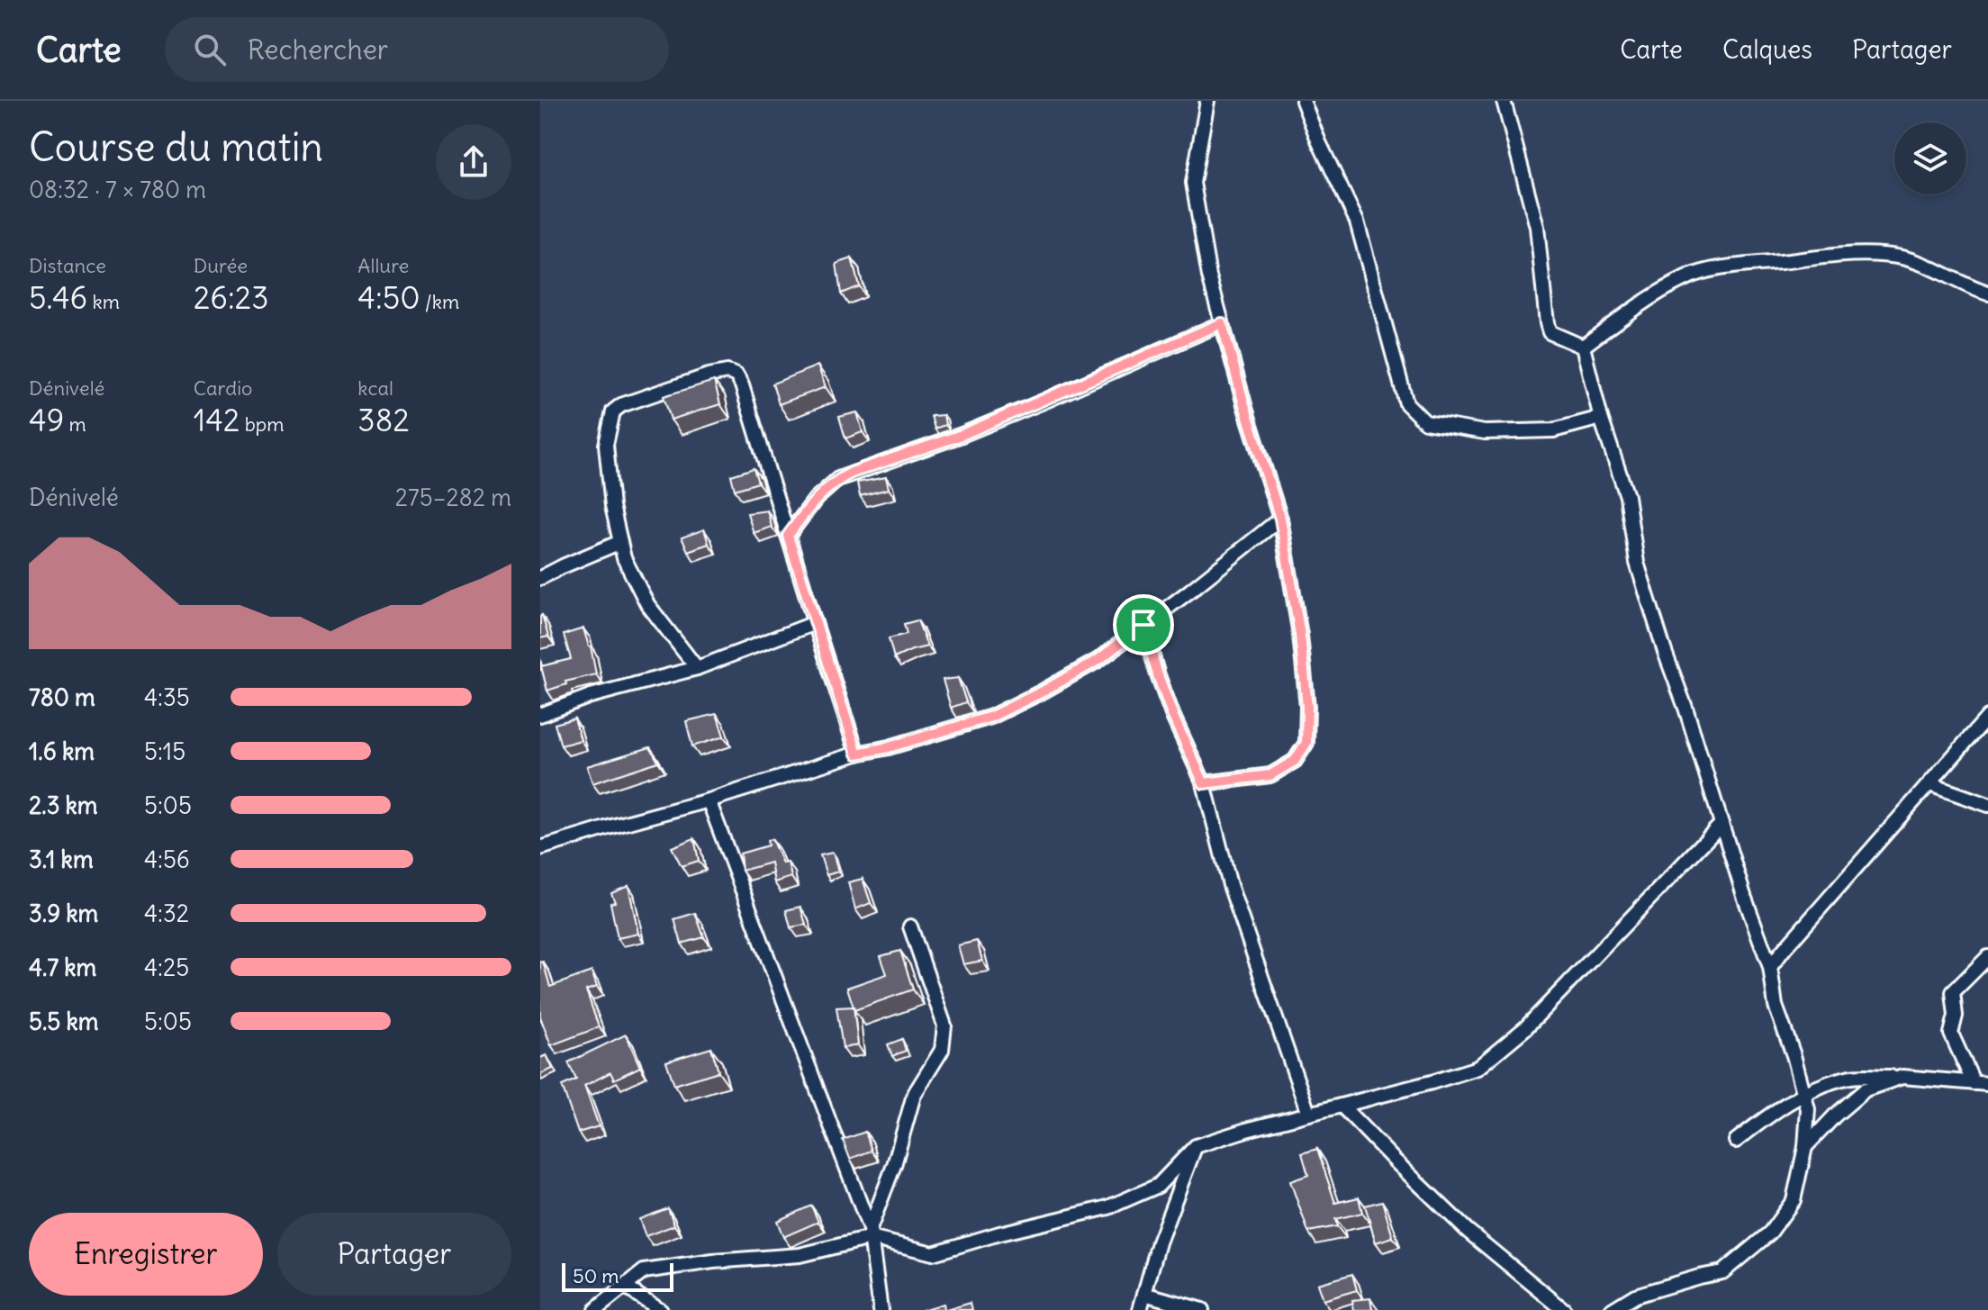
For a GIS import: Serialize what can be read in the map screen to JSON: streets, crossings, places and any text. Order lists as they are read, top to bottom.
{
  "scale_bar": "50 m",
  "page": {
    "header": "Carte",
    "search": "Rechercher",
    "nav": ["Carte", "Calques", "Partager"],
    "heading": ["Course du matin", "08:32 · 7 × 780 m"],
    "stats": [
      ["Distance", "5.46 km"],
      ["Durée", "26:23"],
      ["Allure", "4:50 /km"],
      ["Dénivelé", "49 m"],
      ["Cardio", "142 bpm"],
      ["kcal", "382"]
    ],
    "chart": ["Dénivelé", "275–282 m"],
    "list": [
      {
        "name": "780 m",
        "note": "4:35"
      },
      {
        "name": "1.6 km",
        "note": "5:15"
      },
      {
        "name": "2.3 km",
        "note": "5:05"
      },
      {
        "name": "3.1 km",
        "note": "4:56"
      },
      {
        "name": "3.9 km",
        "note": "4:32"
      },
      {
        "name": "4.7 km",
        "note": "4:25"
      },
      {
        "name": "5.5 km",
        "note": "5:05"
      }
    ],
    "buttons": ["Enregistrer", "Partager"],
    "scale": "50 m"
  }
}
